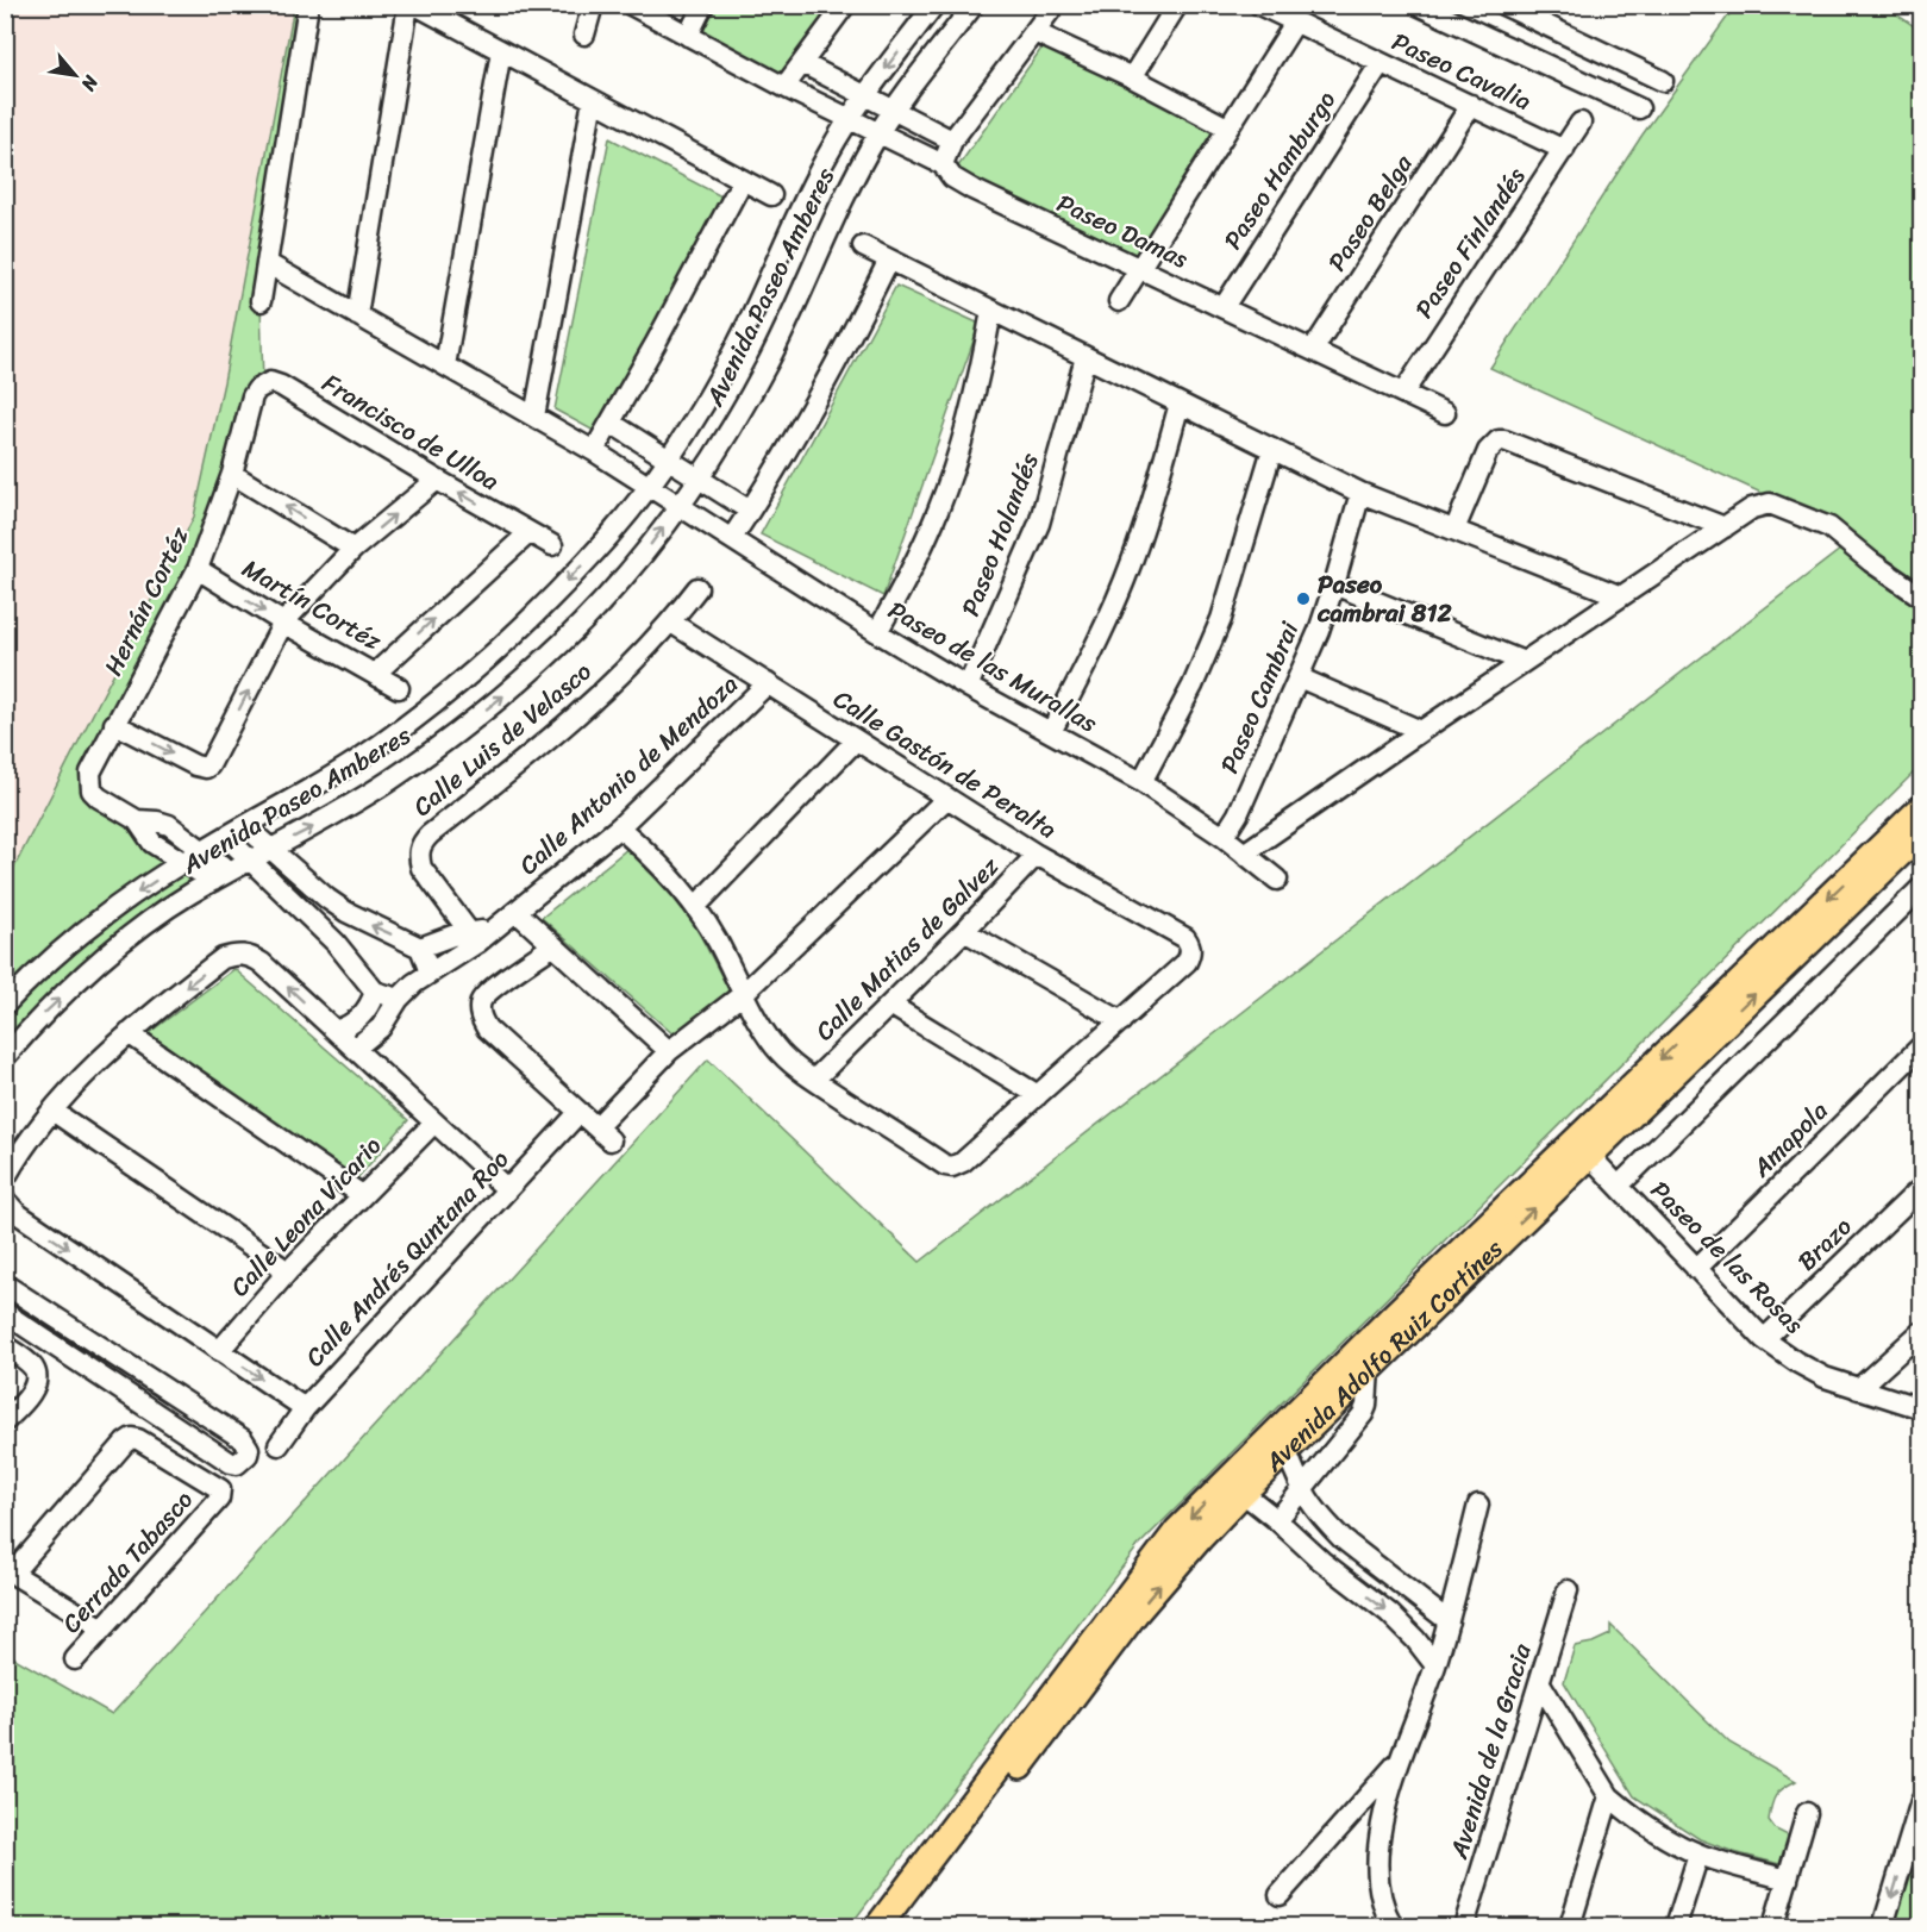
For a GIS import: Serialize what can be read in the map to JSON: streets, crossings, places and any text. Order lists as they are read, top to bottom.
{
  "streets": {
    "main road": ["Avenida Adolfo Ruiz Cortínes"],
    "street": [
      "Paseo Cavalia",
      "Paseo Hamburgo",
      "Paseo Belga",
      "Paseo Damas",
      "Paseo Finlandés",
      "Avenida Paseo Amberes",
      "Francisco de Ulloa",
      "Paseo Holandés",
      "Hernán Cortéz",
      "Martín Cortéz",
      "Paseo de las Murallas",
      "Paseo Cambrai",
      "Calle Luis de Velasco",
      "Calle Gastón de Peralta",
      "Calle Antonio de Mendoza",
      "Calle Matias de Galvez",
      "Amapola",
      "Calle Leona Vicario",
      "Brazo",
      "Paseo de las Rosas",
      "Calle Andrés Quntana Roo",
      "Cerrada Tabasco",
      "Avenida de la Gracia"
    ]
  },
  "crossings": [
    ["Paseo Cavalia", "Paseo Hamburgo"],
    ["Paseo Cavalia", "Paseo Belga"],
    ["Paseo Cavalia", "Paseo Finlandés"],
    ["Paseo Hamburgo", "Paseo Damas"],
    ["Paseo Belga", "Paseo Damas"],
    ["Paseo Damas", "Paseo Finlandés"],
    ["Paseo Damas", "Avenida Paseo Amberes"],
    ["Avenida Paseo Amberes", "Paseo de las Murallas"],
    ["Francisco de Ulloa", "Hernán Cortéz"],
    ["Paseo Holandés", "Paseo de las Murallas"],
    ["Hernán Cortéz", "Martín Cortéz"],
    ["Paseo de las Murallas", "Paseo Cambrai"],
    ["Calle Luis de Velasco", "Calle Gastón de Peralta"],
    ["Calle Luis de Velasco", "Calle Antonio de Mendoza"],
    ["Calle Gastón de Peralta", "Calle Antonio de Mendoza"],
    ["Calle Gastón de Peralta", "Calle Matias de Galvez"],
    ["Amapola", "Paseo de las Rosas"],
    ["Brazo", "Paseo de las Rosas"],
    ["Paseo de las Rosas", "Avenida Adolfo Ruiz Cortínes"]
  ],
  "places": ["Paseo cambrai 812"],
  "north": "bottom right"
}
